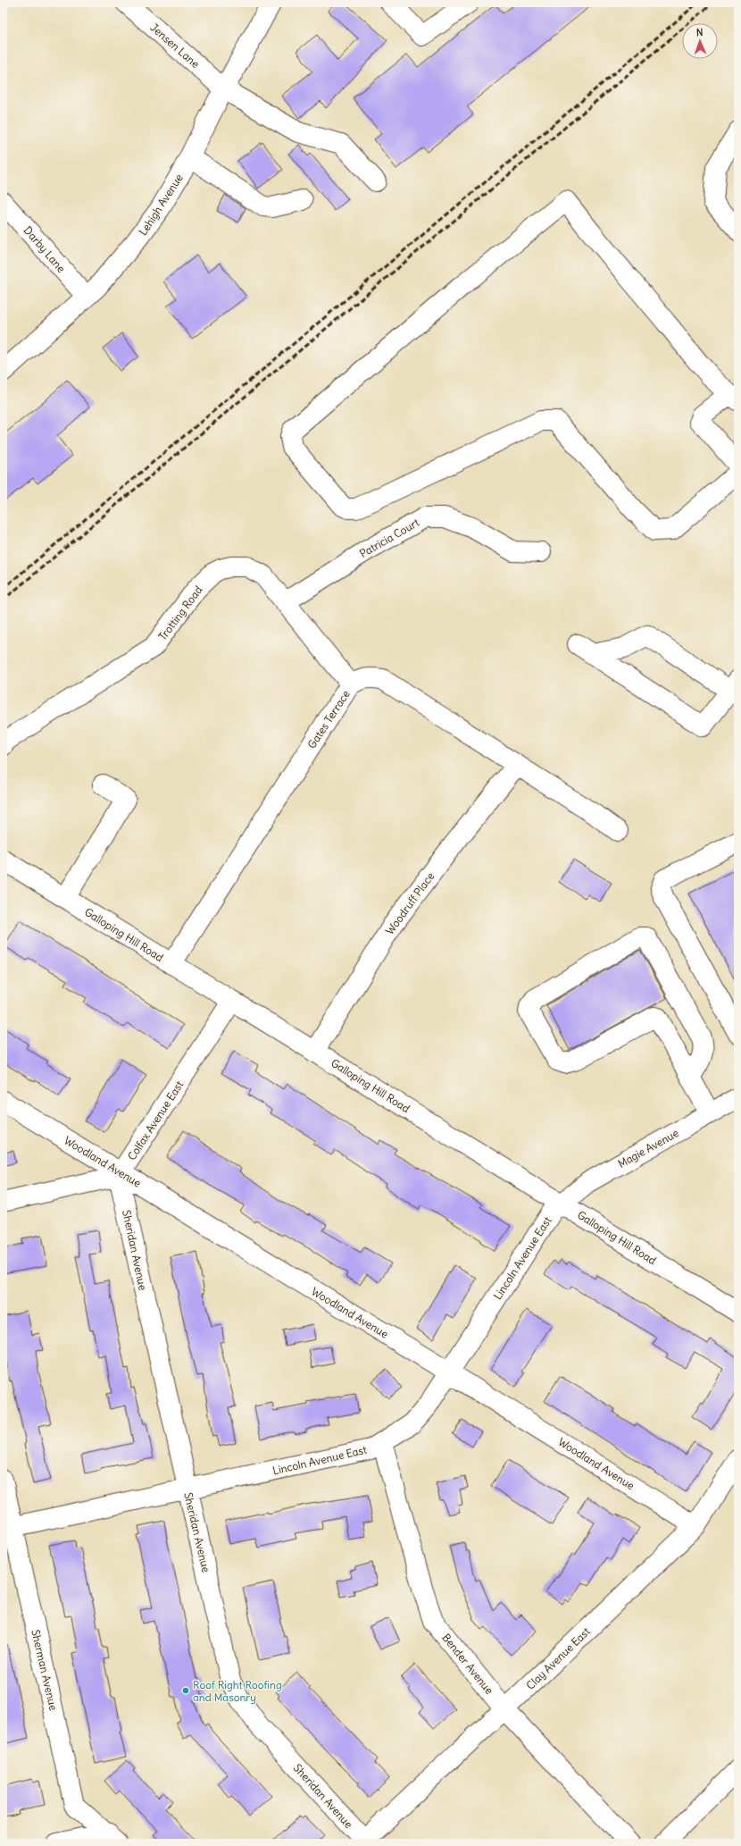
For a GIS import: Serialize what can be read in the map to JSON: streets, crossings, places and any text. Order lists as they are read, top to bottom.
{
  "streets": {
    "street": [
      "Jensen Lane",
      "Lehigh Avenue",
      "Darby Lane",
      "Patricia Court",
      "Trotting Road",
      "Gates Terrace",
      "Woodruff Place",
      "Galloping Hill Road",
      "Colfax Avenue East",
      "Magie Avenue",
      "Woodland Avenue",
      "Sheridan Avenue",
      "Lincoln Avenue East",
      "Clay Avenue East",
      "Bender Avenue",
      "Sherman Avenue"
    ]
  },
  "crossings": [
    ["Jensen Lane", "Lehigh Avenue"],
    ["Lehigh Avenue", "Darby Lane"],
    ["Patricia Court", "Trotting Road"],
    ["Trotting Road", "Gates Terrace"],
    ["Gates Terrace", "Woodruff Place"],
    ["Gates Terrace", "Galloping Hill Road"],
    ["Woodruff Place", "Galloping Hill Road"],
    ["Galloping Hill Road", "Colfax Avenue East"],
    ["Galloping Hill Road", "Magie Avenue"],
    ["Galloping Hill Road", "Lincoln Avenue East"],
    ["Colfax Avenue East", "Woodland Avenue"],
    ["Colfax Avenue East", "Sheridan Avenue"],
    ["Magie Avenue", "Lincoln Avenue East"],
    ["Woodland Avenue", "Sheridan Avenue"],
    ["Woodland Avenue", "Lincoln Avenue East"],
    ["Woodland Avenue", "Clay Avenue East"],
    ["Sheridan Avenue", "Lincoln Avenue East"],
    ["Sheridan Avenue", "Clay Avenue East"],
    ["Lincoln Avenue East", "Bender Avenue"],
    ["Lincoln Avenue East", "Sherman Avenue"],
    ["Clay Avenue East", "Bender Avenue"]
  ],
  "places": ["Roof Right Roofing and Masonry"],
  "north": "top"
}
